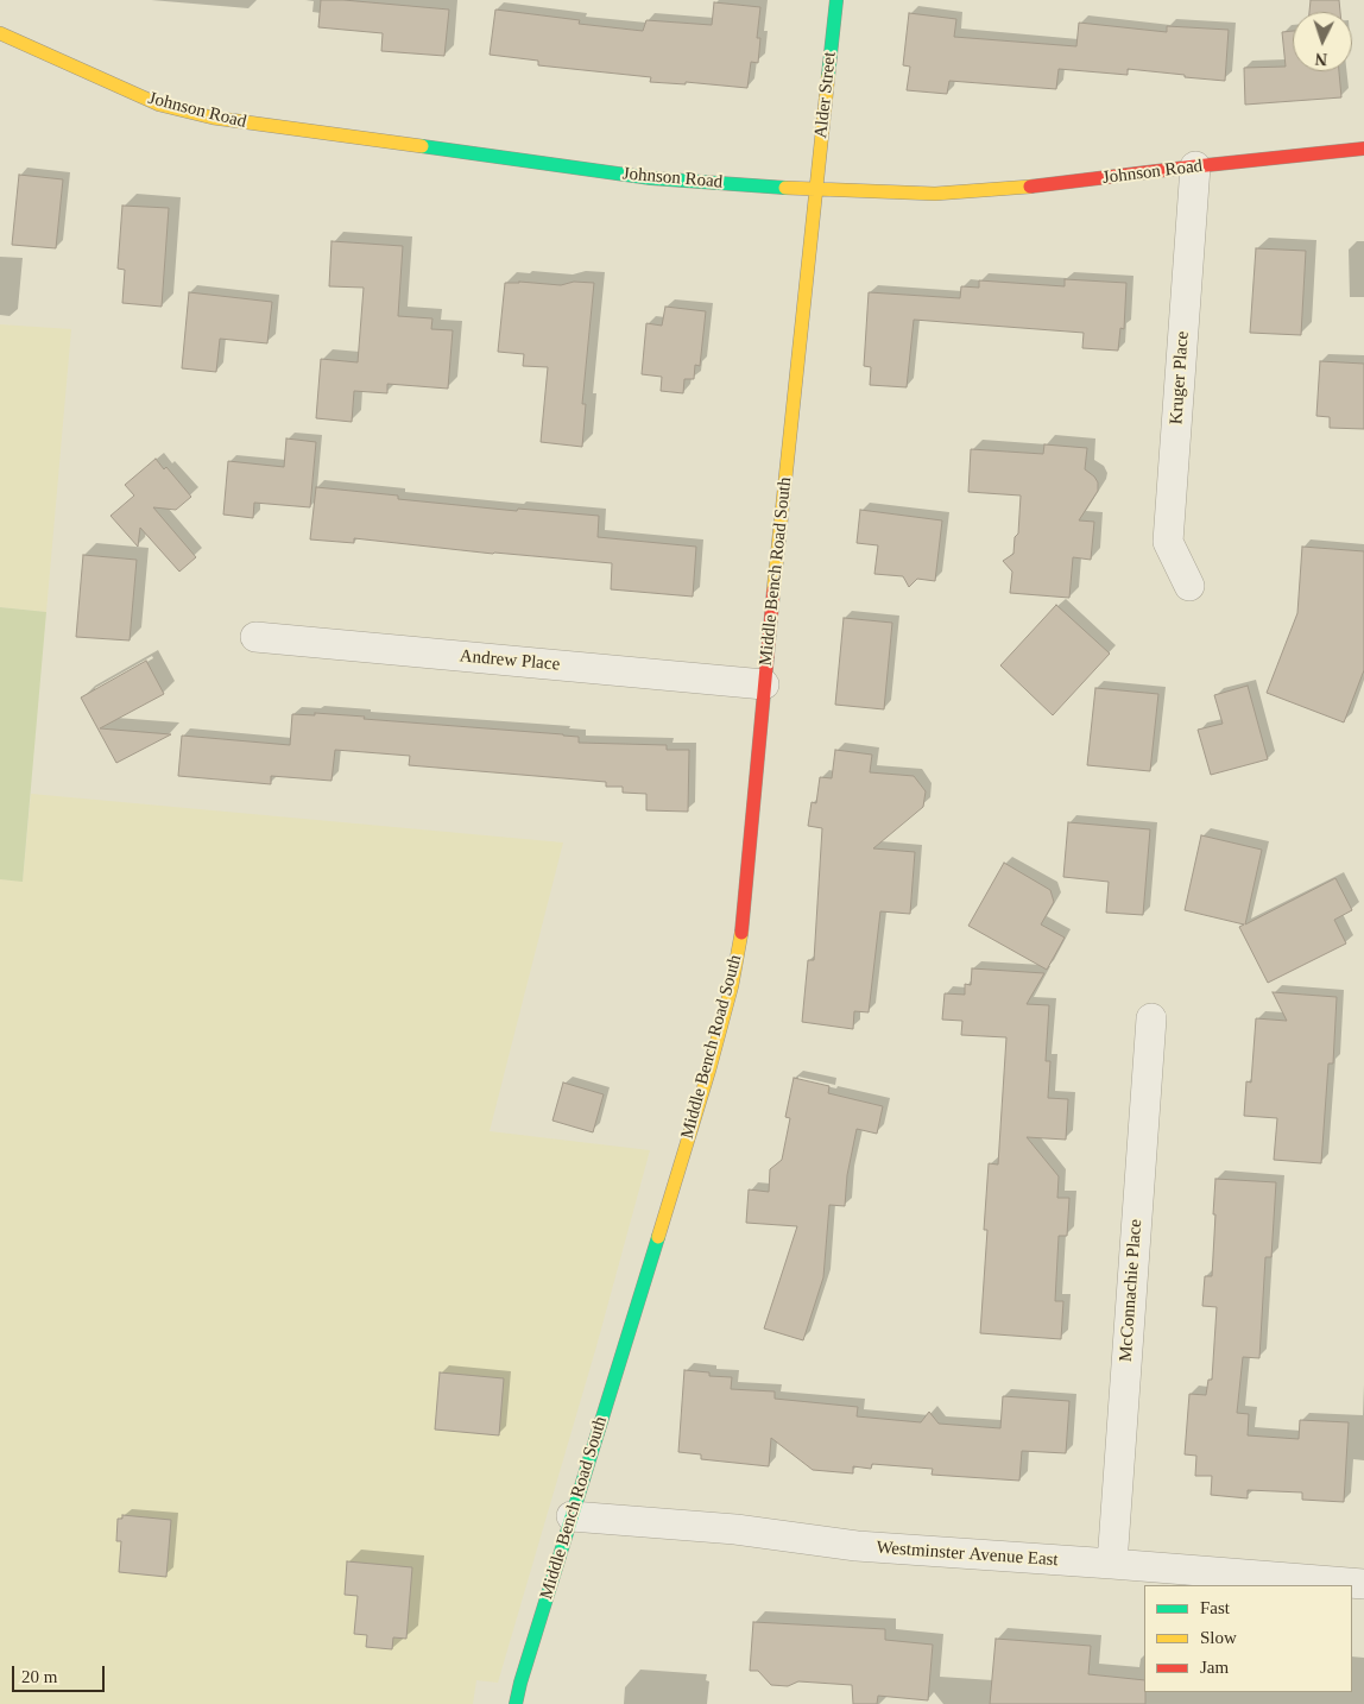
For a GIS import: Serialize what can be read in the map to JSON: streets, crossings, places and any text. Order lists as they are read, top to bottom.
{
  "streets": {
    "street": [
      "Alder Street",
      "Johnson Road",
      "Kruger Place",
      "Middle Bench Road South",
      "Andrew Place",
      "McConnachie Place",
      "Westminster Avenue East"
    ]
  },
  "crossings": [
    ["Alder Street", "Johnson Road"],
    ["Alder Street", "Middle Bench Road South"],
    ["Johnson Road", "Kruger Place"],
    ["Johnson Road", "Middle Bench Road South"],
    ["Middle Bench Road South", "Andrew Place"],
    ["Middle Bench Road South", "Westminster Avenue East"],
    ["McConnachie Place", "Westminster Avenue East"]
  ],
  "legend": ["Fast", "Slow", "Jam"],
  "scale_bar": "20 m",
  "north": "bottom"
}
